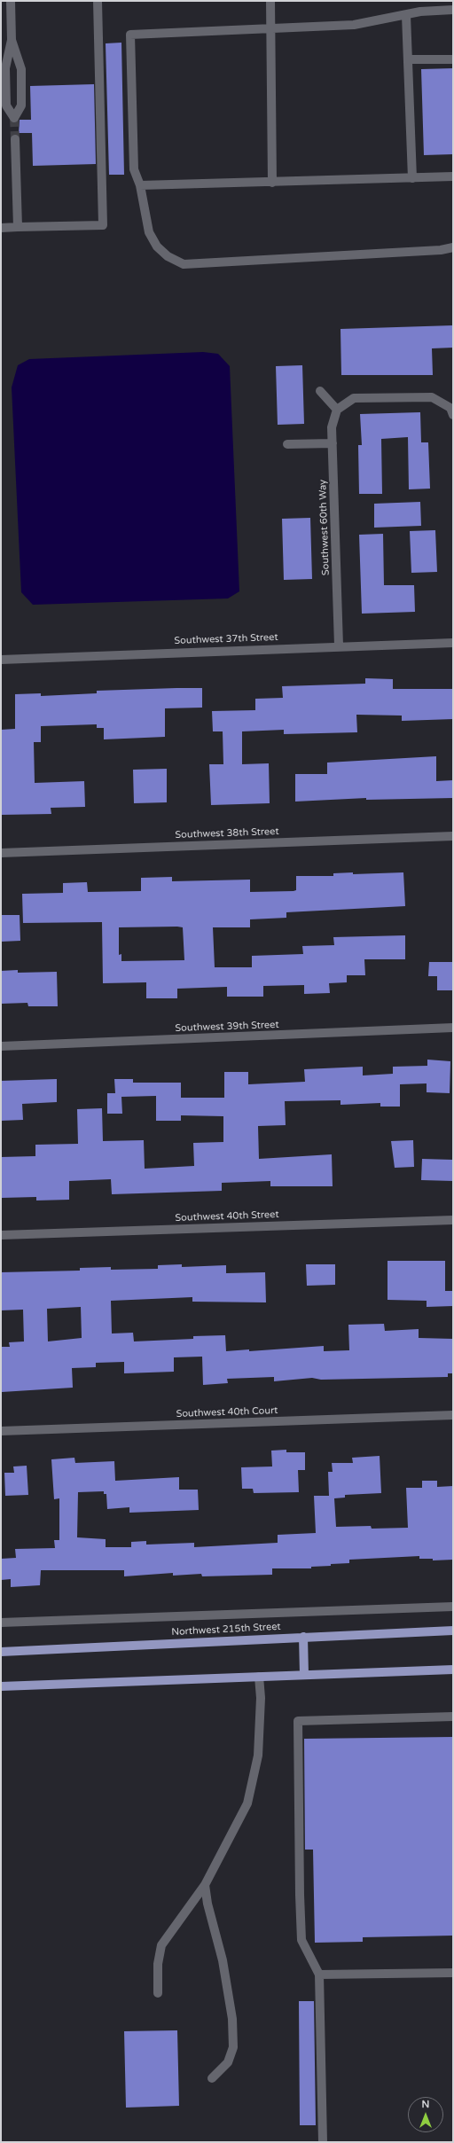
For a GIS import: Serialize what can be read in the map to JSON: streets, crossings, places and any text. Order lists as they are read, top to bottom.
{
  "streets": {
    "main road": ["Northwest 215th Street"],
    "street": [
      "Southwest 60th Way",
      "Southwest 37th Street",
      "Southwest 38th Street",
      "Southwest 39th Street",
      "Southwest 40th Street",
      "Southwest 40th Court"
    ]
  },
  "crossings": [
    ["Southwest 60th Way", "Southwest 37th Street"]
  ],
  "north": "top"
}
